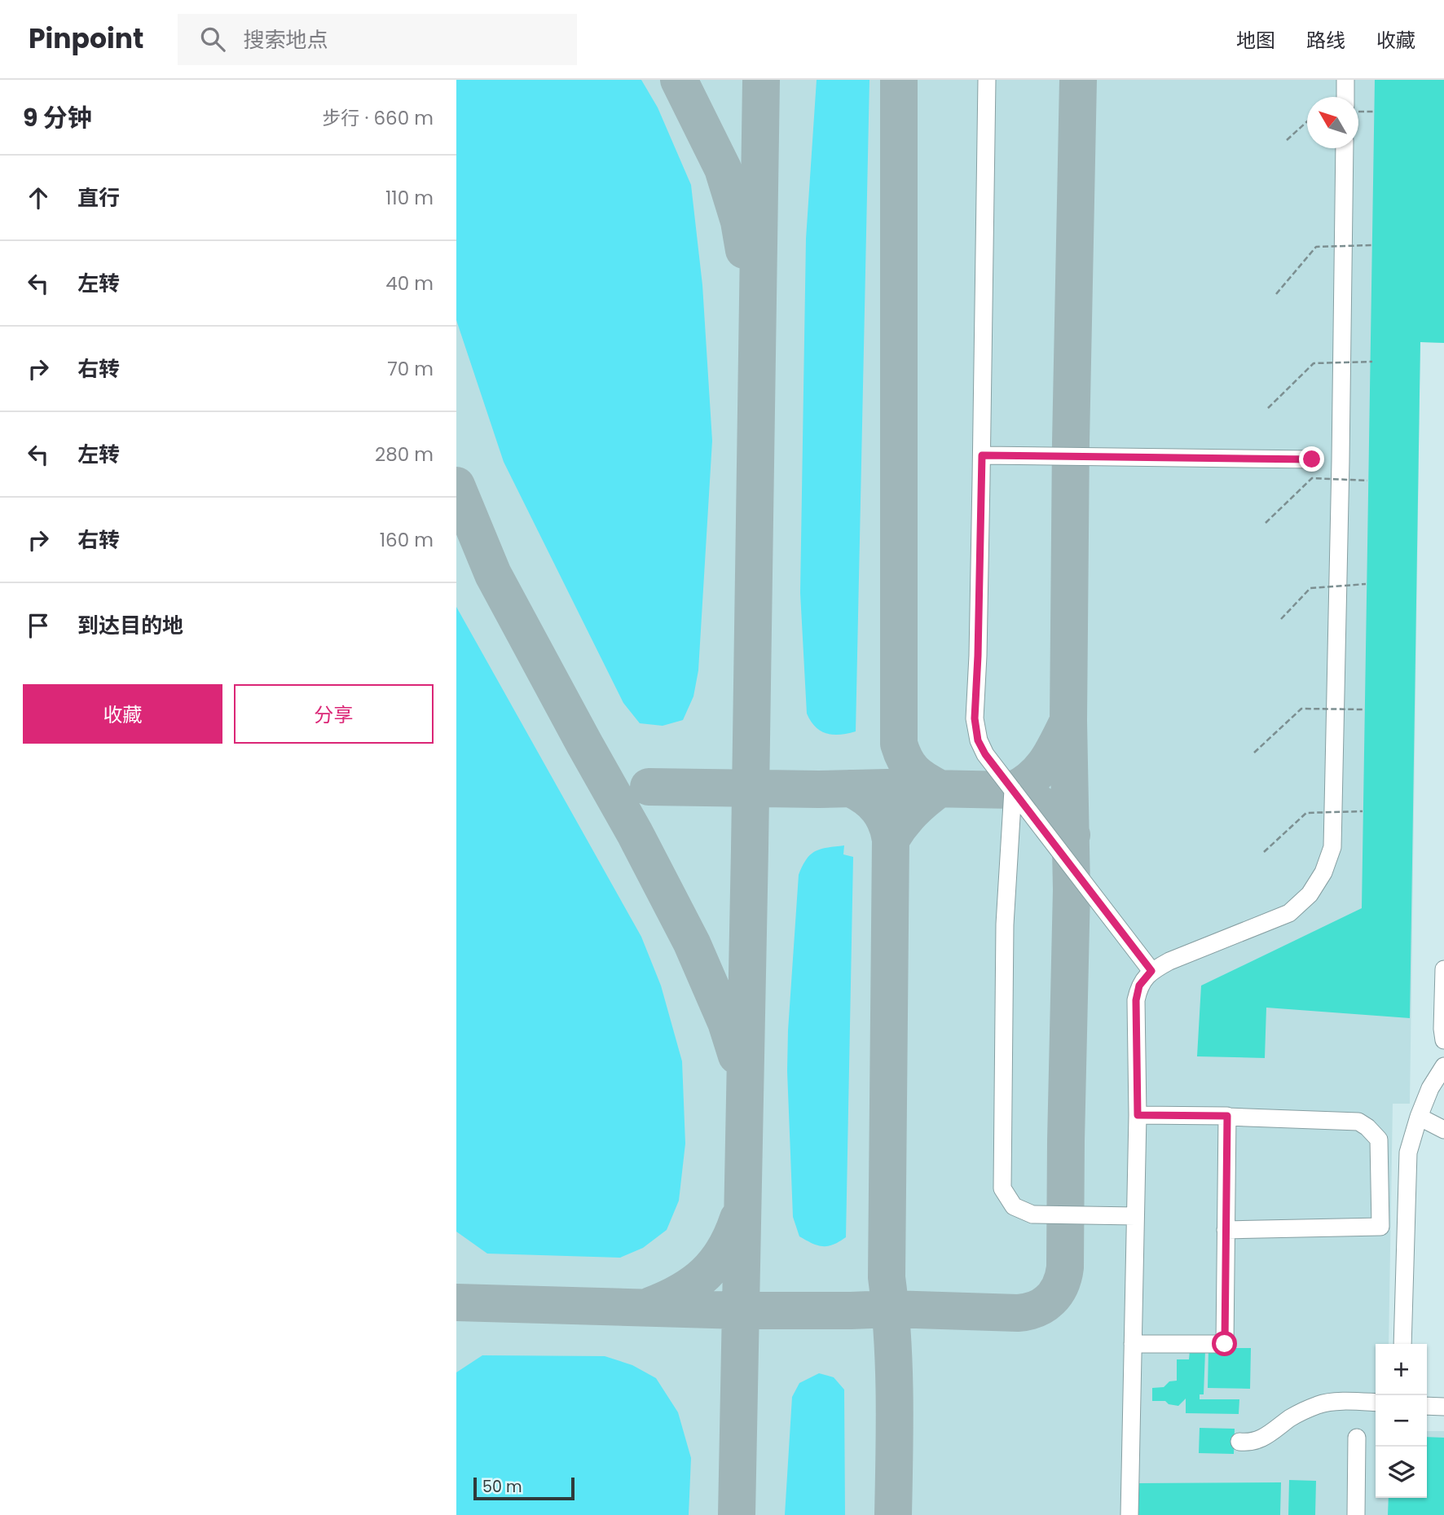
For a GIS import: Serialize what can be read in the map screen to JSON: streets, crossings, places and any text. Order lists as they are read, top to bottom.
{
  "scale_bar": "50 m",
  "north": "top left",
  "page": {
    "header": "Pinpoint",
    "search": "搜索地点",
    "nav": ["地图", "路线", "收藏"],
    "heading": ["9 分钟", "步行 · 660 m"],
    "list": [
      ["直行", "110 m"],
      ["左转", "40 m"],
      ["右转", "70 m"],
      ["左转", "280 m"],
      ["右转", "160 m"],
      "到达目的地"
    ],
    "buttons": ["收藏", "分享"],
    "map_buttons": ["+", "−"],
    "scale": "50 m"
  }
}
